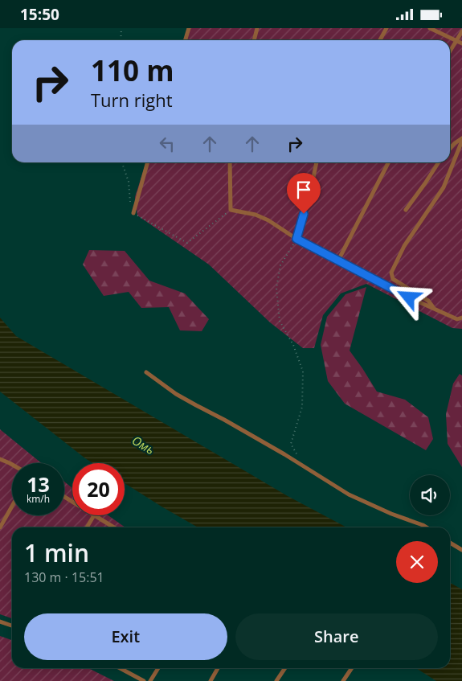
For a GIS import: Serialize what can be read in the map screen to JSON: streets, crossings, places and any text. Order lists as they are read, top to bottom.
{
  "water": ["Омь"],
  "page": {
    "status": "15:50",
    "turn": ["110 m", "Turn right"],
    "speed": "13 km/h",
    "limit": "20",
    "heading": ["1 min", "130 m · 15:51"],
    "buttons": ["Exit", "Share"]
  }
}
